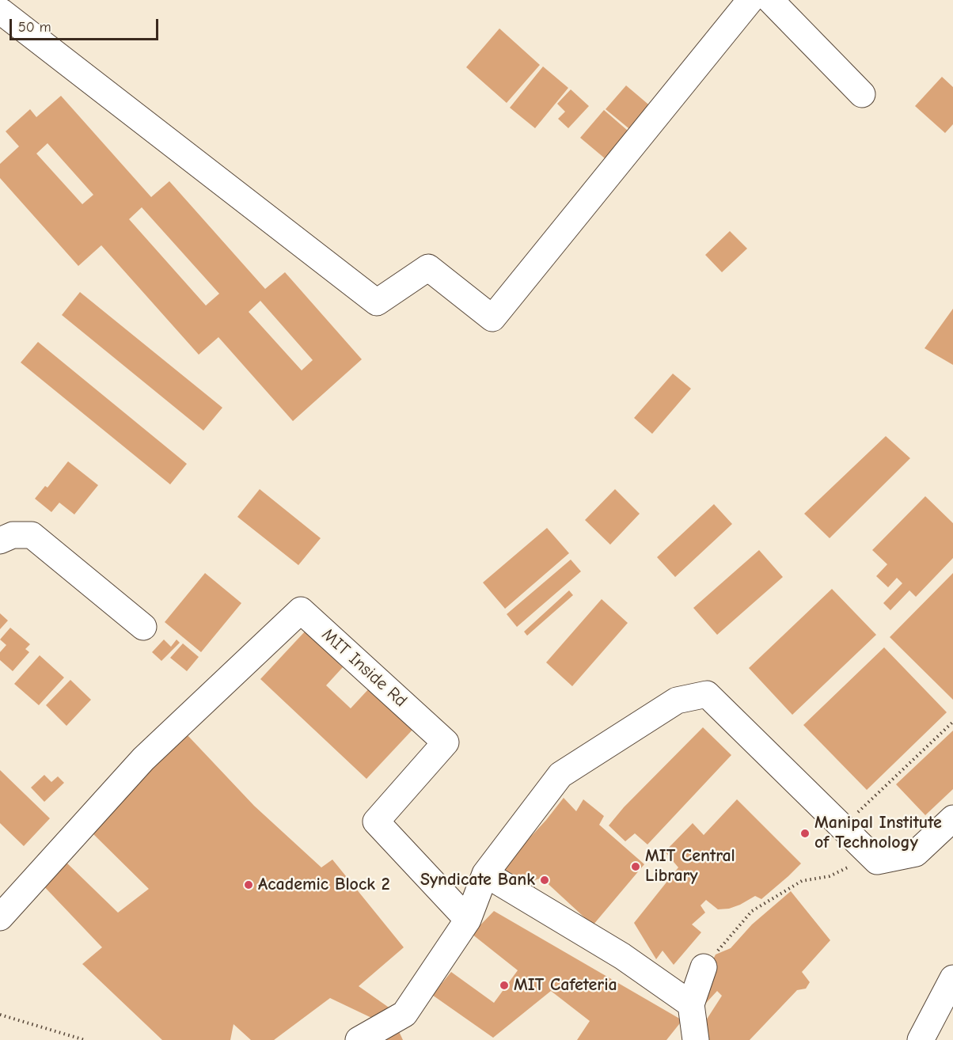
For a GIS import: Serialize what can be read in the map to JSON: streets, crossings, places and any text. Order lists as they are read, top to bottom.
{
  "streets": {
    "street": ["MIT Inside Rd"]
  },
  "places": [
    "Manipal Institute of Technology",
    "MIT Central Library",
    "Syndicate Bank",
    "Academic Block 2",
    "MIT Cafeteria"
  ],
  "scale_bar": "50 m"
}
